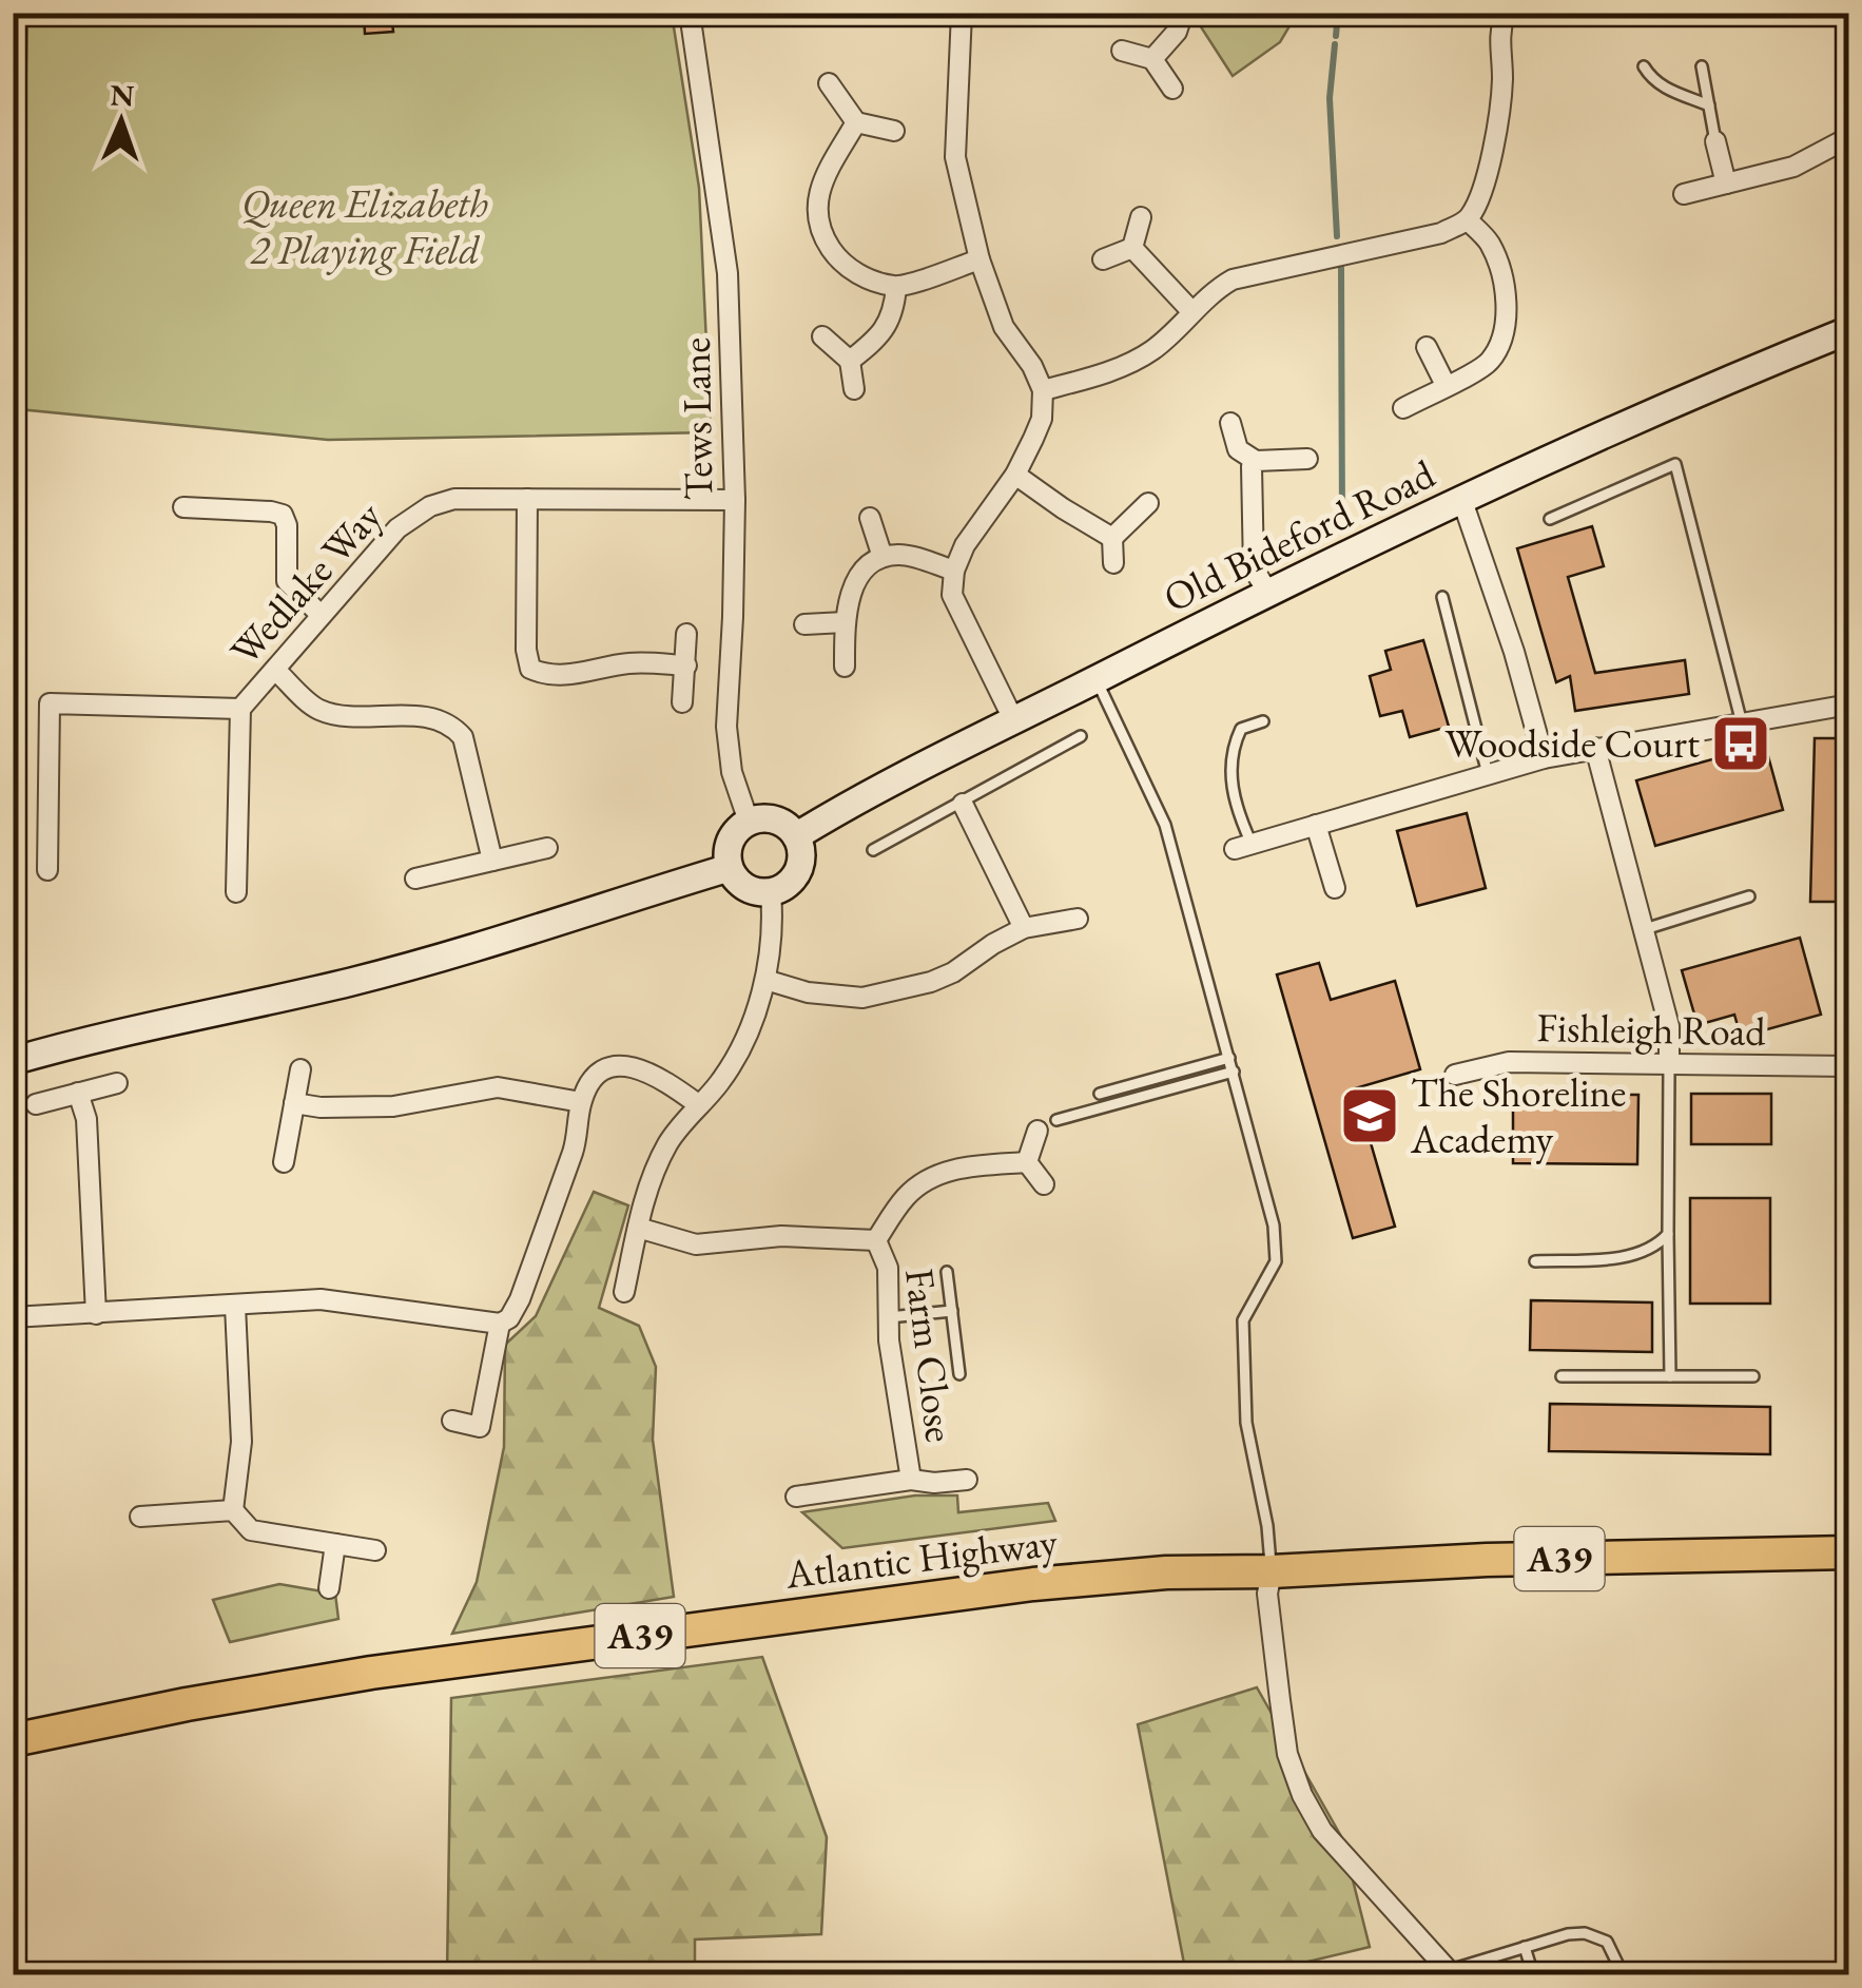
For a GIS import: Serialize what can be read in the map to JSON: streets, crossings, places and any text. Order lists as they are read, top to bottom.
{
  "streets": {
    "highway": ["Atlantic Highway", "A39"],
    "street": [
      "Tews Lane",
      "Old Bideford Road",
      "Wedlake Way",
      "Fishleigh Road",
      "Farm Close"
    ]
  },
  "crossings": [
    ["Tews Lane", "Old Bideford Road"],
    ["Tews Lane", "Wedlake Way"]
  ],
  "parks": ["Queen Elizabeth 2 Playing Field"],
  "places": {
    "bus stop": ["Woodside Court"],
    "school or university": ["The Shoreline Academy"]
  },
  "north": "top"
}
